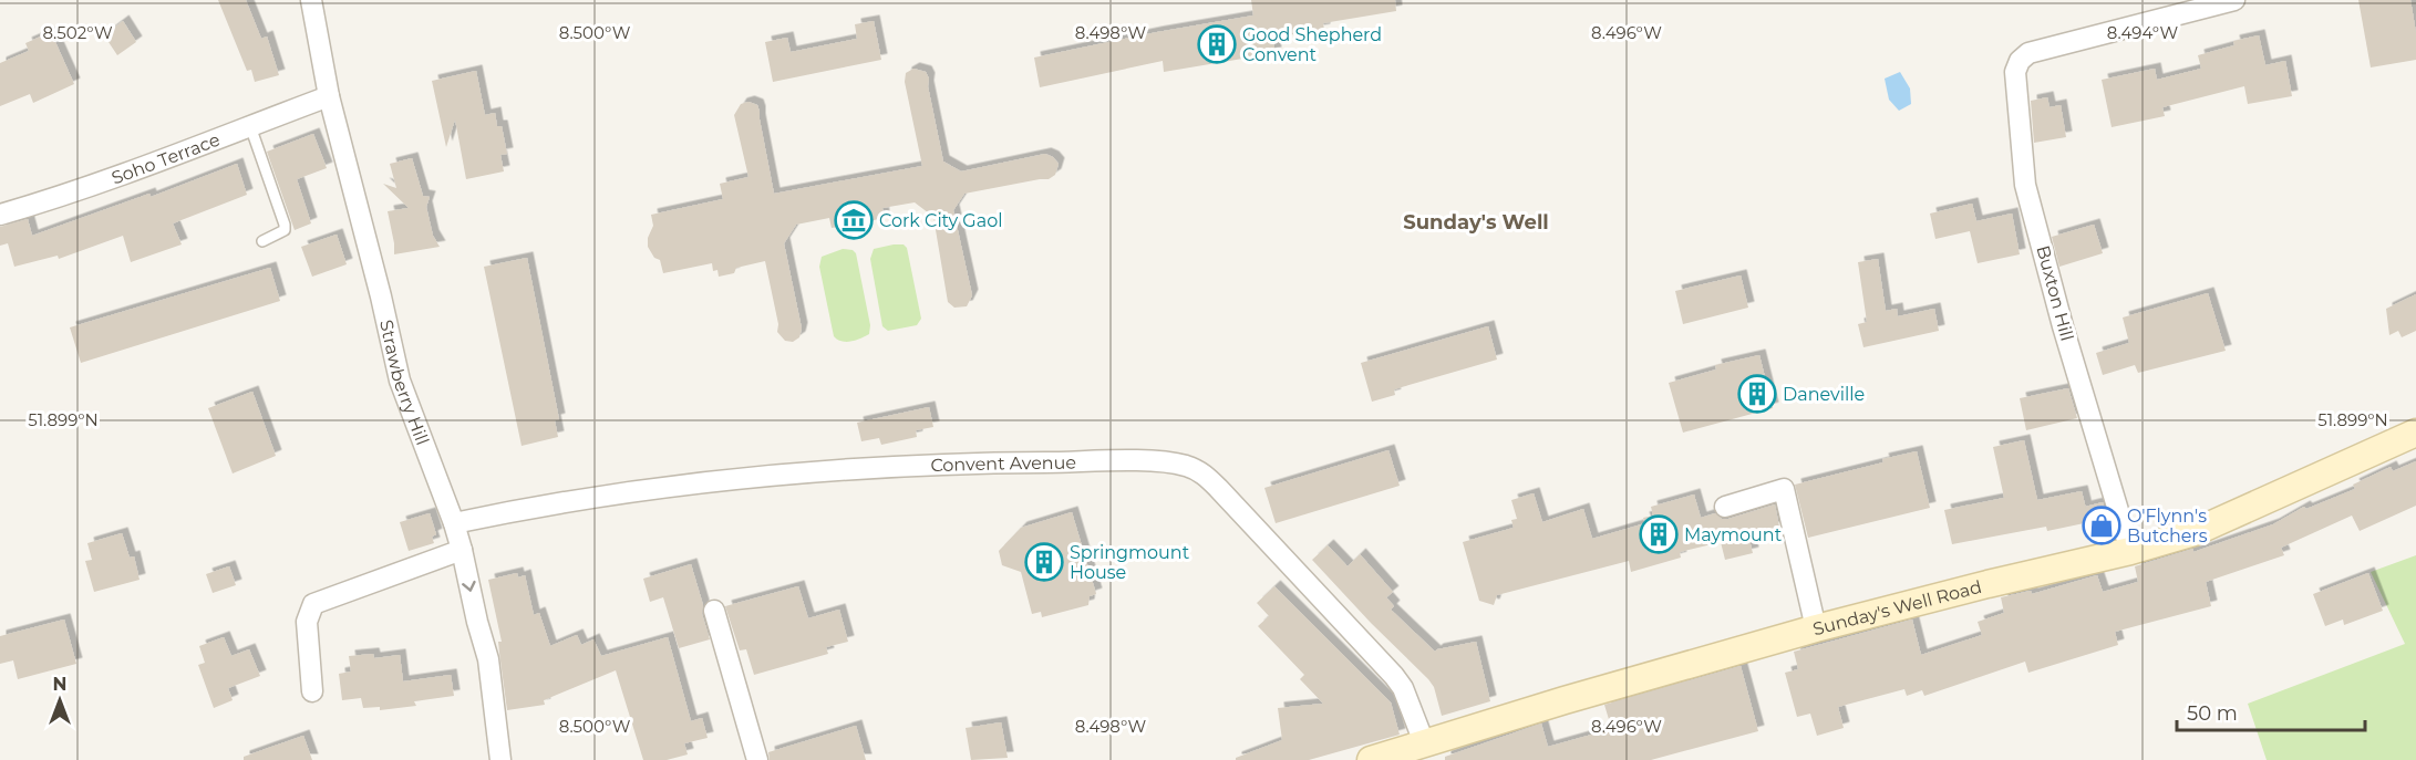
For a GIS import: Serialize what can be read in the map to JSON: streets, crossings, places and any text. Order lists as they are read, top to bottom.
{
  "streets": {
    "main road": ["Sunday's Well Road"],
    "street": [
      "Soho Terrace",
      "Buxton Hill",
      "Strawberry Hill",
      "Convent Avenue"
    ]
  },
  "crossings": [
    ["Soho Terrace", "Strawberry Hill"],
    ["Buxton Hill", "Sunday's Well Road"],
    ["Strawberry Hill", "Convent Avenue"],
    ["Convent Avenue", "Sunday's Well Road"]
  ],
  "districts": ["Sunday's Well"],
  "places": {
    "building": [
      "Good Shepherd Convent",
      "Daneville",
      "Maymount",
      "Springmount House"
    ],
    "museum": ["Cork City Gaol"],
    "shop": ["O'Flynn's Butchers"]
  },
  "scale_bar": "50 m",
  "north": "top",
  "coordinates": [
    "8.502°W",
    "8.500°W",
    "8.498°W",
    "8.496°W",
    "8.494°W",
    "51.899°N"
  ]
}
